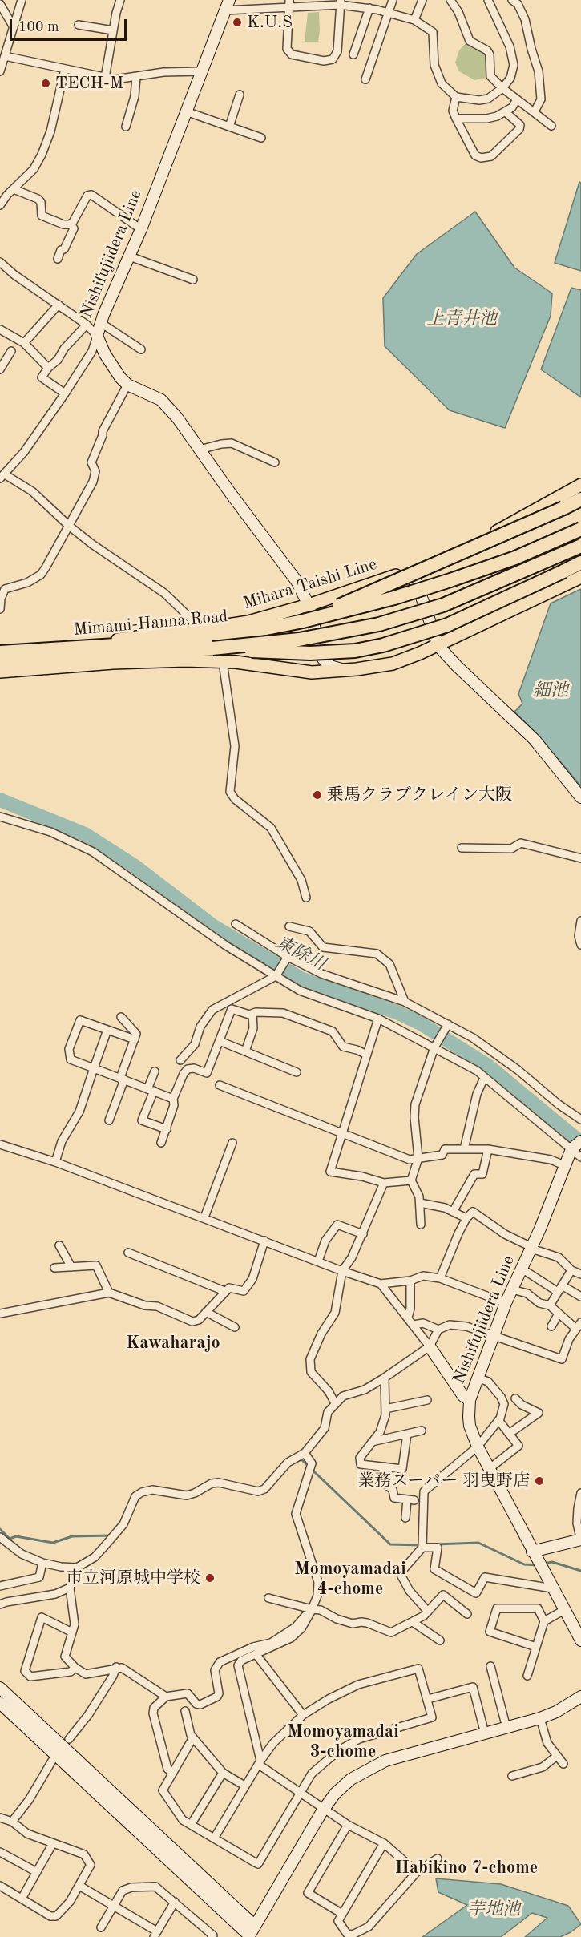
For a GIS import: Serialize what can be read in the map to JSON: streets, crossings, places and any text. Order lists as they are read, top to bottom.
{
  "streets": {
    "highway": ["Mimami-Hanna Road"],
    "main road": ["Nishifujiidera Line", "Mihara Taishi Line"]
  },
  "crossings": [
    ["Nishifujiidera Line", "Mihara Taishi Line"]
  ],
  "districts": [
    "Kawaharajo",
    "Momoyamadai 4-chome",
    "Momoyamadai 3-chome",
    "Habikino 7-chome"
  ],
  "water": [
    "上青井池",
    "細池",
    "東除川",
    "芋地池"
  ],
  "places": [
    "K.U.S",
    "TECH-M",
    "乗馬クラブクレイン大阪",
    "業務スーパー 羽曳野店",
    "市立河原城中学校"
  ],
  "scale_bar": "100 m"
}
